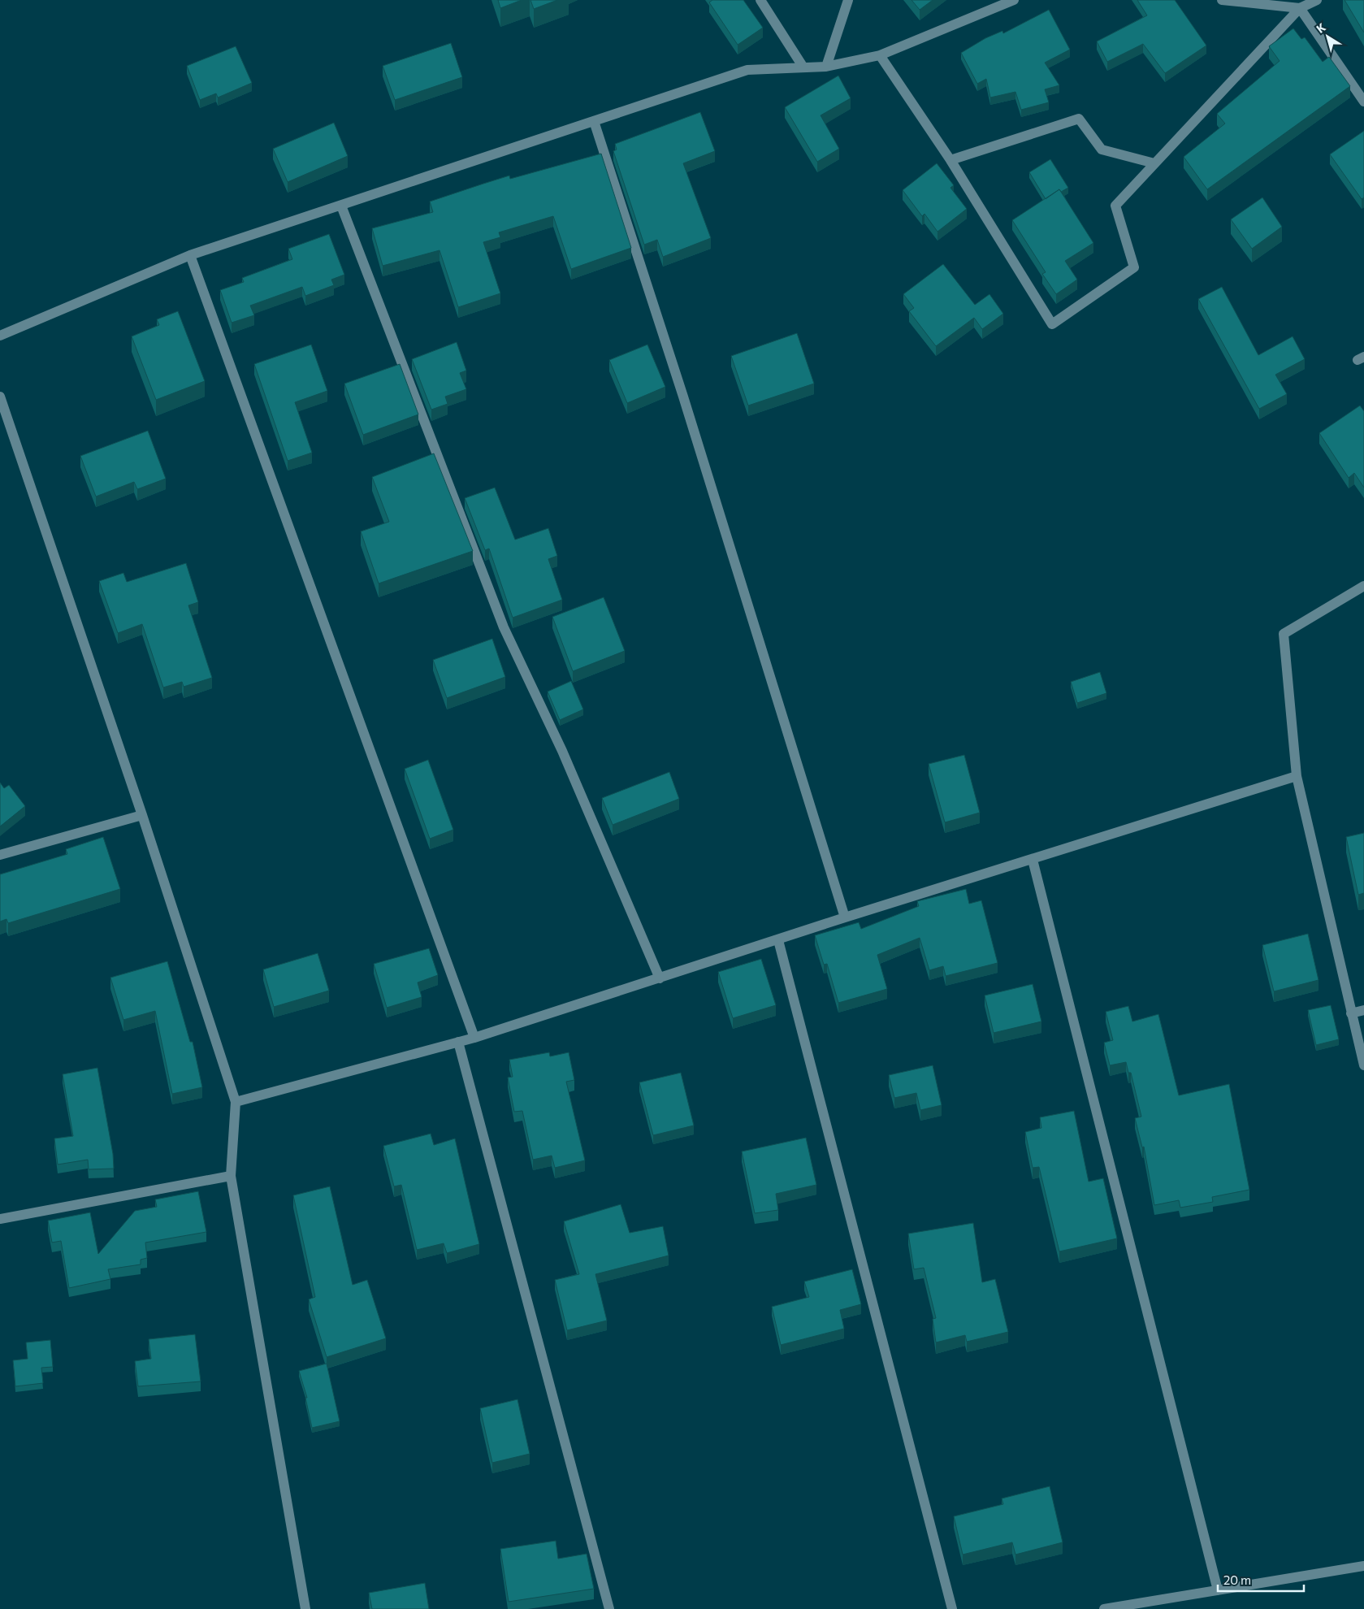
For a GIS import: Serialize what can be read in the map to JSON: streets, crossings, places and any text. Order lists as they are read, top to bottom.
{
  "scale_bar": "20 m",
  "north": "top left"
}
